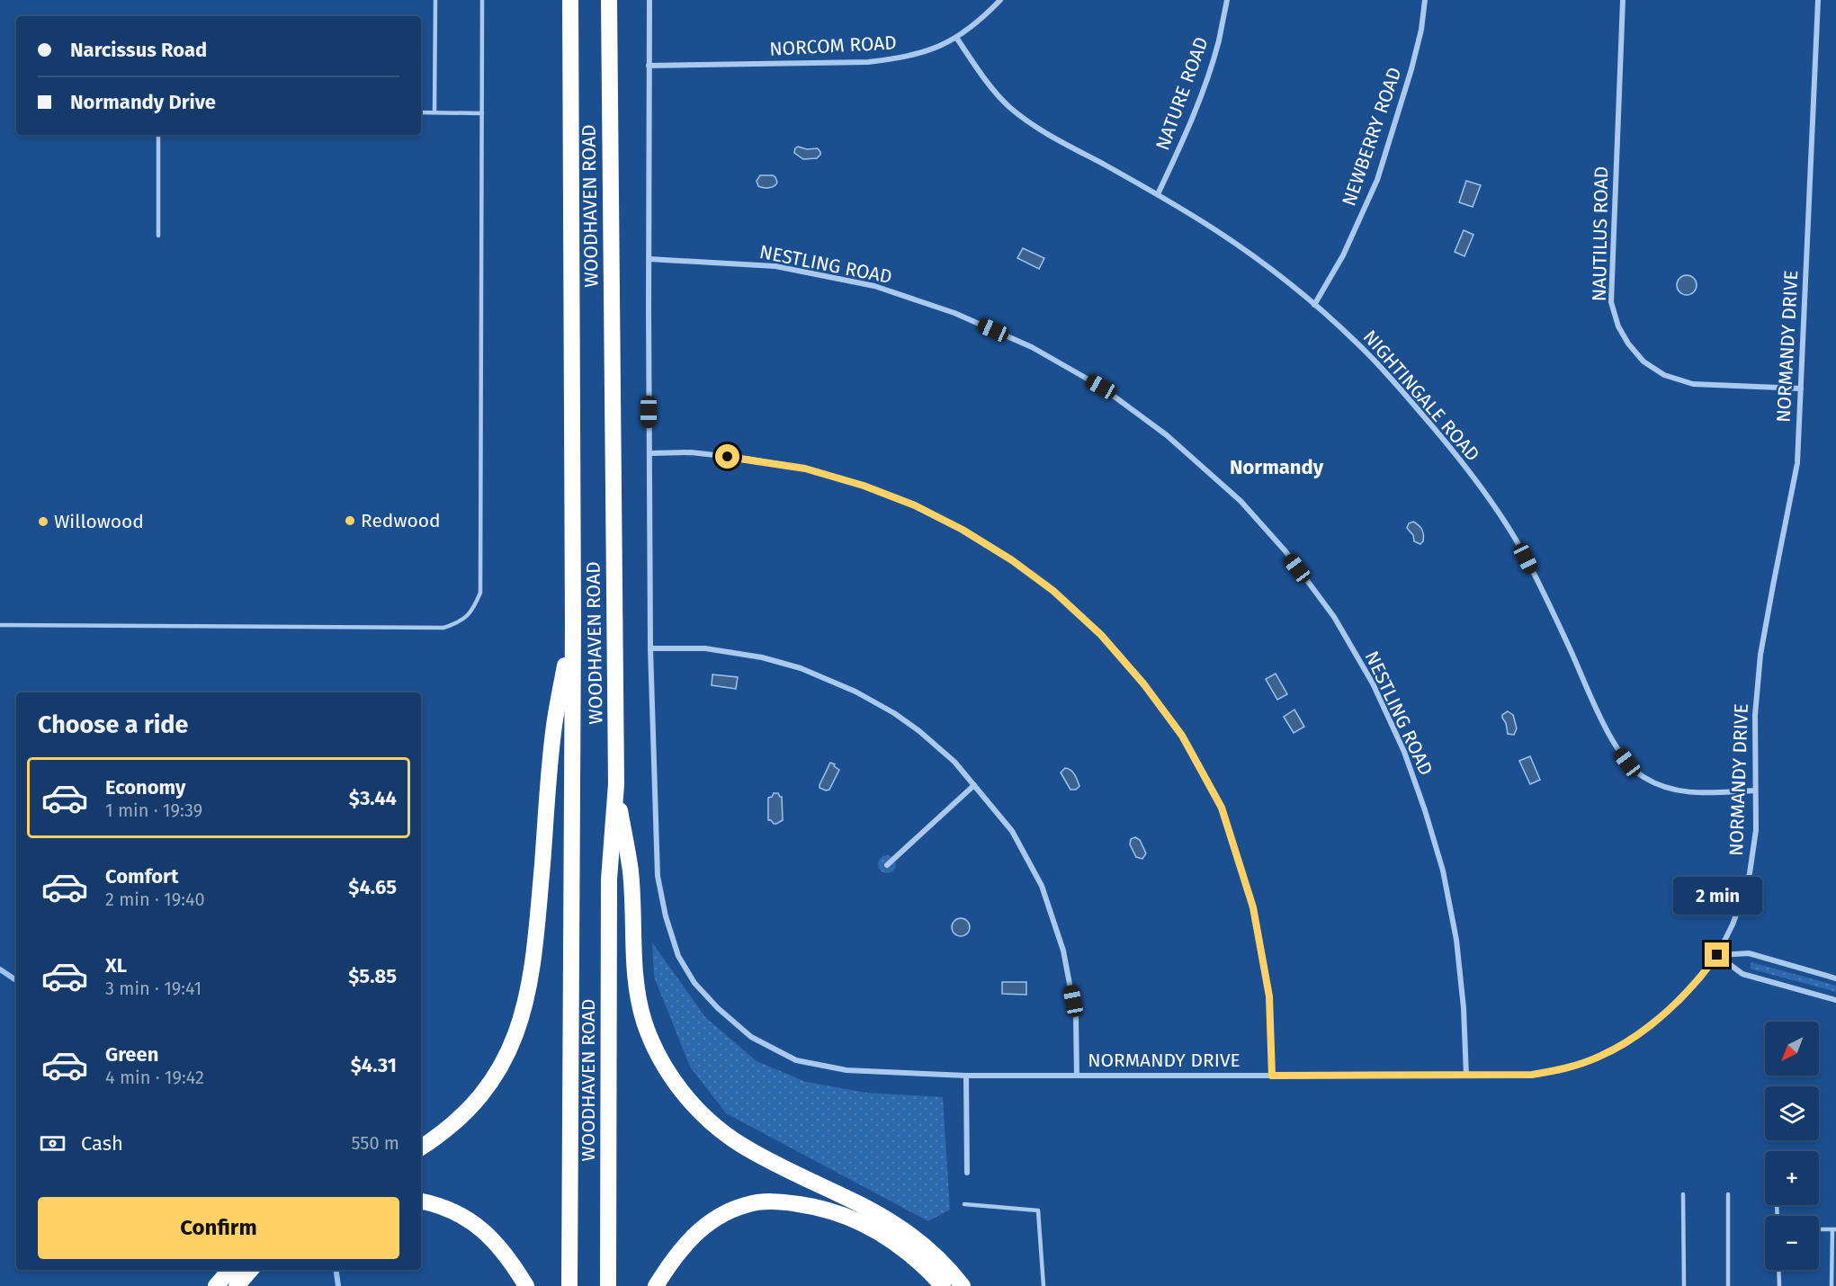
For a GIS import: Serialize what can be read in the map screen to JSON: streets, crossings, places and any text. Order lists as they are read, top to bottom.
{
  "streets": {
    "highway": ["WOODHAVEN ROAD"],
    "street": [
      "NORCOM ROAD",
      "NATURE ROAD",
      "NEWBERRY ROAD",
      "NAUTILUS ROAD",
      "NESTLING ROAD",
      "NORMANDY DRIVE",
      "NIGHTINGALE ROAD"
    ]
  },
  "crossings": [
    ["NORCOM ROAD", "NIGHTINGALE ROAD"],
    ["NATURE ROAD", "NIGHTINGALE ROAD"],
    ["NEWBERRY ROAD", "NIGHTINGALE ROAD"],
    ["NAUTILUS ROAD", "NORMANDY DRIVE"],
    ["NESTLING ROAD", "NORMANDY DRIVE"],
    ["NORMANDY DRIVE", "NIGHTINGALE ROAD"]
  ],
  "districts": ["Normandy"],
  "places": ["Redwood", "Willowood"],
  "north": "bottom left",
  "page": {
    "banner": ["Narcissus Road", "Normandy Drive"],
    "heading": "Choose a ride",
    "list": [
      {
        "name": "Economy",
        "note": "1 min · 19:39",
        "value": "$3.44"
      },
      {
        "name": "Comfort",
        "note": "2 min · 19:40",
        "value": "$4.65"
      },
      {
        "name": "XL",
        "note": "3 min · 19:41",
        "value": "$5.85"
      },
      {
        "name": "Green",
        "note": "4 min · 19:42",
        "value": "$4.31"
      }
    ],
    "bubble": "2 min",
    "map_buttons": ["+", "−"],
    "pay": ["Cash", "550 m"],
    "buttons": "Confirm"
  }
}
